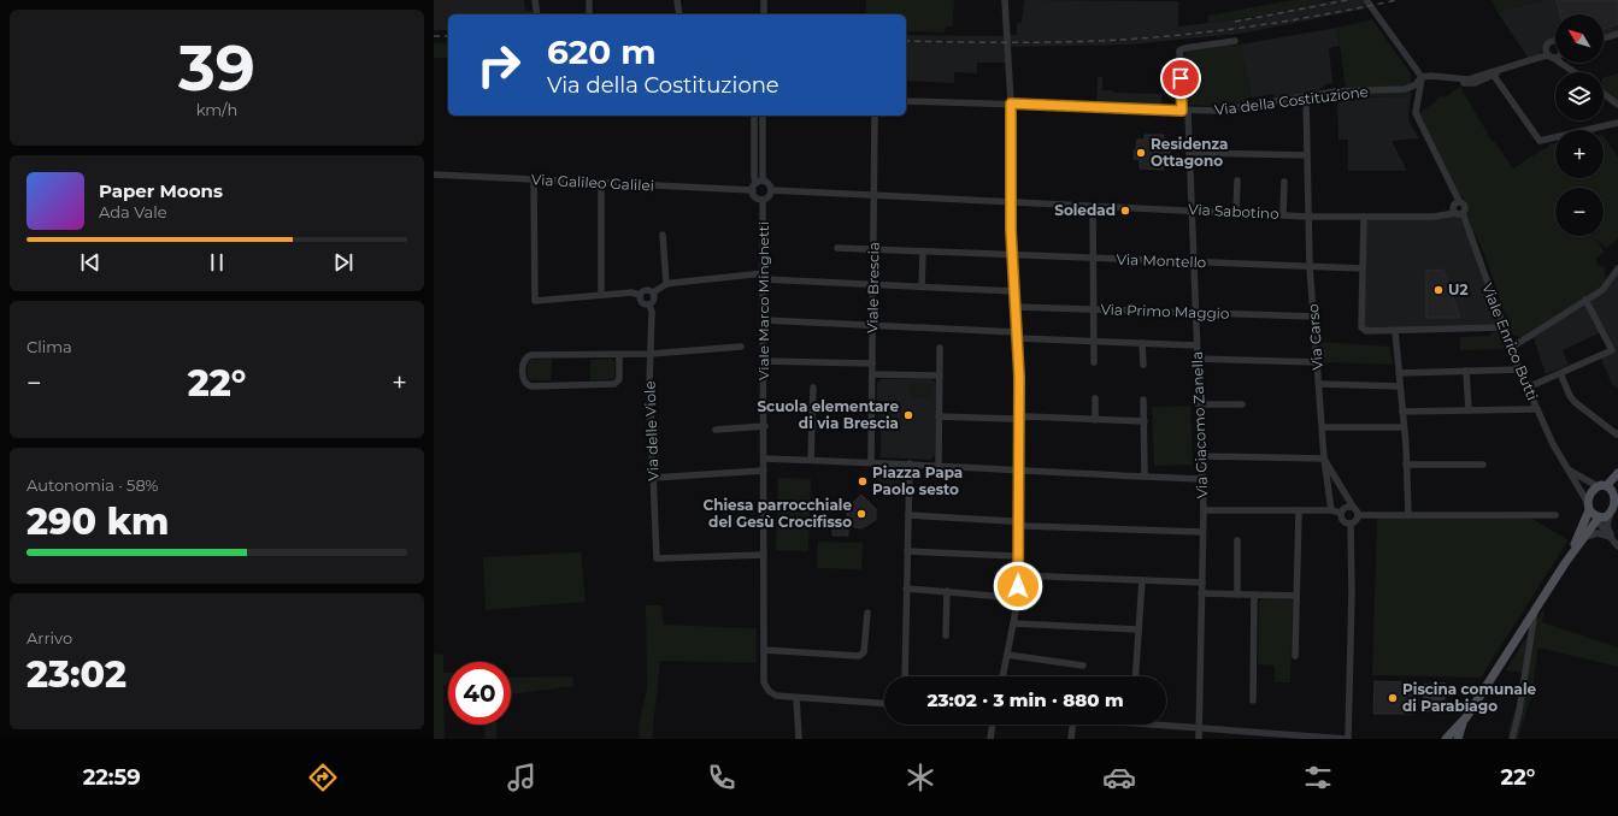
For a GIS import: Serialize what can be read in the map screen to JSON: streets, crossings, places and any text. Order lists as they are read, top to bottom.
{
  "streets": {
    "street": [
      "Via della Costituzione",
      "Via Galileo Galilei",
      "Via Sabotino",
      "Via Montello",
      "Viale Brescia",
      "Viale Marco Minghetti",
      "Via Primo Maggio",
      "Via Carso",
      "Viale Enrico Butti",
      "Via Giacomo Zanella",
      "Via delle Viole"
    ]
  },
  "crossings": [
    ["Via della Costituzione", "Via Carso"],
    ["Via della Costituzione", "Via Giacomo Zanella"],
    ["Via Galileo Galilei", "Viale Marco Minghetti"],
    ["Via Sabotino", "Via Carso"],
    ["Via Sabotino", "Viale Enrico Butti"],
    ["Via Sabotino", "Via Giacomo Zanella"],
    ["Via Montello", "Viale Brescia"],
    ["Via Montello", "Via Carso"],
    ["Via Montello", "Via Giacomo Zanella"],
    ["Viale Marco Minghetti", "Via delle Viole"],
    ["Via Primo Maggio", "Via Carso"],
    ["Via Primo Maggio", "Via Giacomo Zanella"]
  ],
  "places": [
    "Residenza Ottagono",
    "Soledad",
    "U2",
    "Scuola elementare di via Brescia",
    "Piazza Papa Paolo sesto",
    "Chiesa parrocchiale del Gesù Crocifisso",
    "Piscina comunale di Parabiago"
  ],
  "north": "top left",
  "page": {
    "tile": [
      ["39", "km/h"],
      "Clima",
      ["Autonomia · 58%", "290 km"],
      ["Arrivo", "23:02"]
    ],
    "map_buttons": ["+", "−"],
    "turn": ["620 m", "Via della Costituzione"],
    "song": ["Paper Moons", "Ada Vale"],
    "heat": ["−", "22°", "+"],
    "limit": "40",
    "trip": "23:02 · 3 min · 880 m",
    "tabs": ["22:59", "22°"]
  }
}
